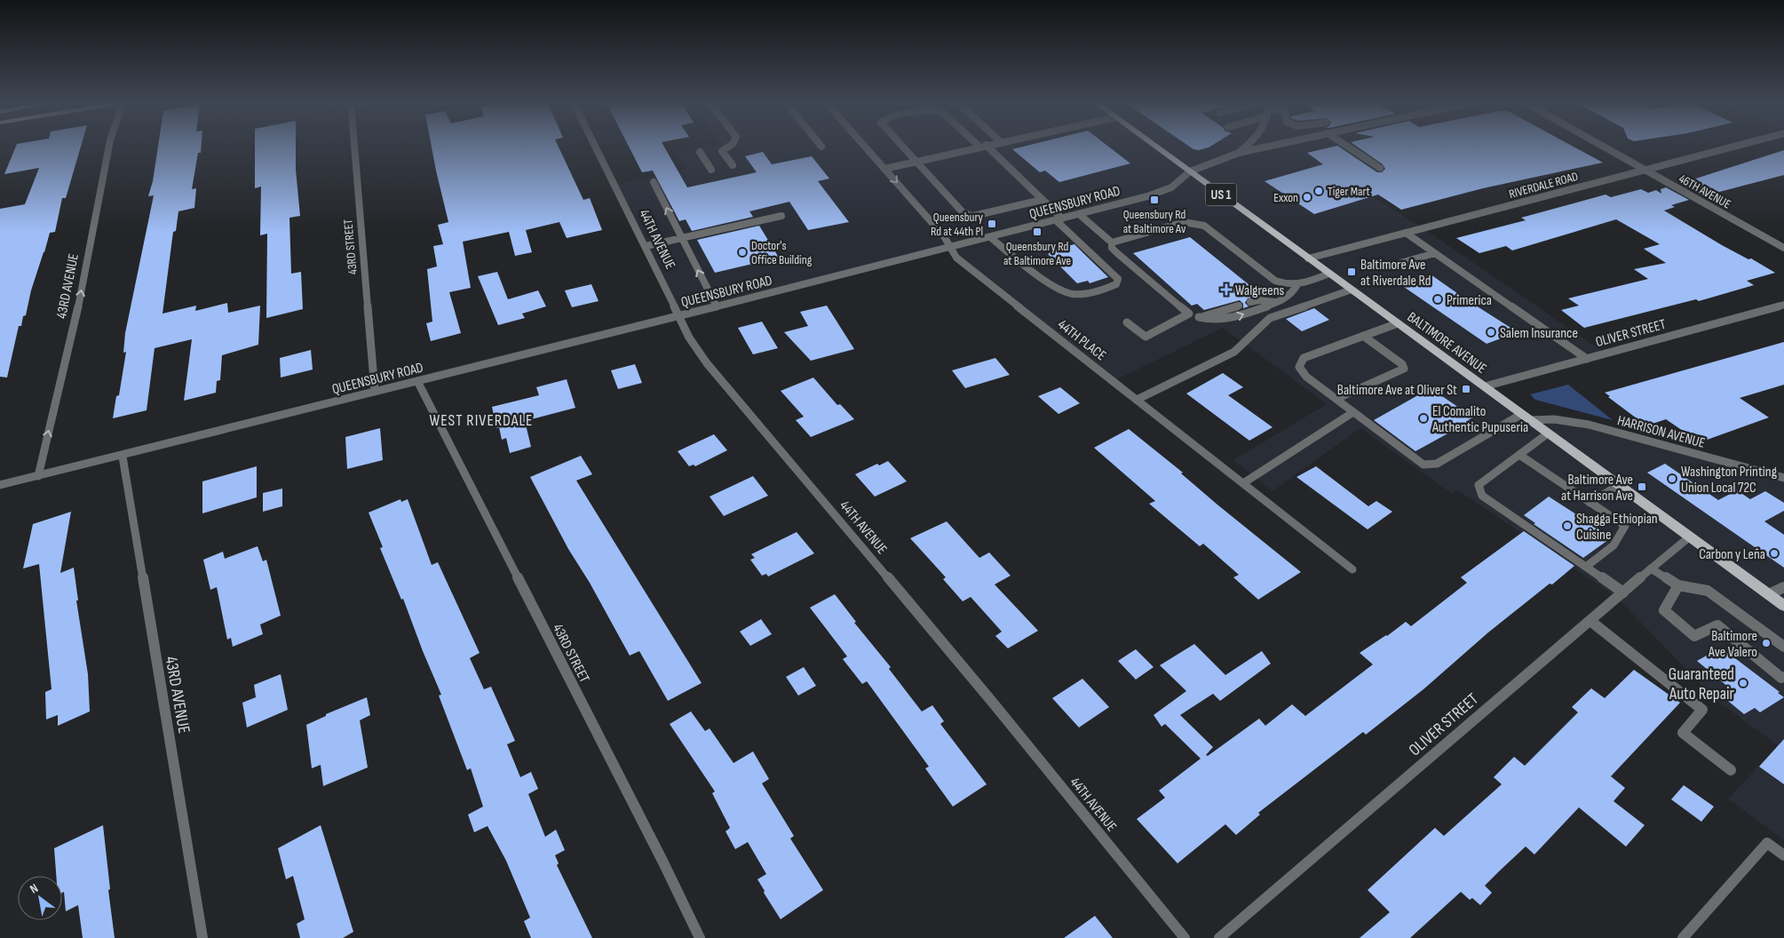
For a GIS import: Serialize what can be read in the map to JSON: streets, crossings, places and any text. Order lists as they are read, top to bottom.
{
  "streets": {
    "main road": ["US 1", "BALTIMORE AVENUE"],
    "street": [
      "RIVERDALE ROAD",
      "46TH AVENUE",
      "QUEENSBURY ROAD",
      "44TH AVENUE",
      "43RD STREET",
      "43RD AVENUE",
      "OLIVER STREET",
      "44TH PLACE",
      "HARRISON AVENUE"
    ]
  },
  "crossings": [
    ["RIVERDALE ROAD", "46TH AVENUE"],
    ["RIVERDALE ROAD", "BALTIMORE AVENUE"],
    ["QUEENSBURY ROAD", "44TH AVENUE"],
    ["QUEENSBURY ROAD", "43RD STREET"],
    ["QUEENSBURY ROAD", "43RD AVENUE"],
    ["QUEENSBURY ROAD", "44TH PLACE"],
    ["QUEENSBURY ROAD", "BALTIMORE AVENUE"],
    ["OLIVER STREET", "BALTIMORE AVENUE"],
    ["BALTIMORE AVENUE", "HARRISON AVENUE"]
  ],
  "one_way": ["43RD AVENUE"],
  "districts": ["WEST RIVERDALE"],
  "places": {
    "other": [
      "Tiger Mart",
      "Exxon",
      "Doctor's Office Building",
      "Primerica",
      "Salem Insurance",
      "El Comalito Authentic Pupuseria",
      "Washington Printing Union Local 72C",
      "Shagga Ethiopian Cuisine",
      "Carbon y Leña",
      "Baltimore Ave Valero",
      "Guaranteed Auto Repair"
    ],
    "transit": [
      "Queensbury Rd at Baltimore Av",
      "Queensbury Rd at 44th Pl",
      "Queensbury Rd at Baltimore Ave",
      "Baltimore Ave at Riverdale Rd",
      "Baltimore Ave at Oliver St",
      "Baltimore Ave at Harrison Ave"
    ],
    "health": ["Walgreens"]
  },
  "north": "top left"
}
